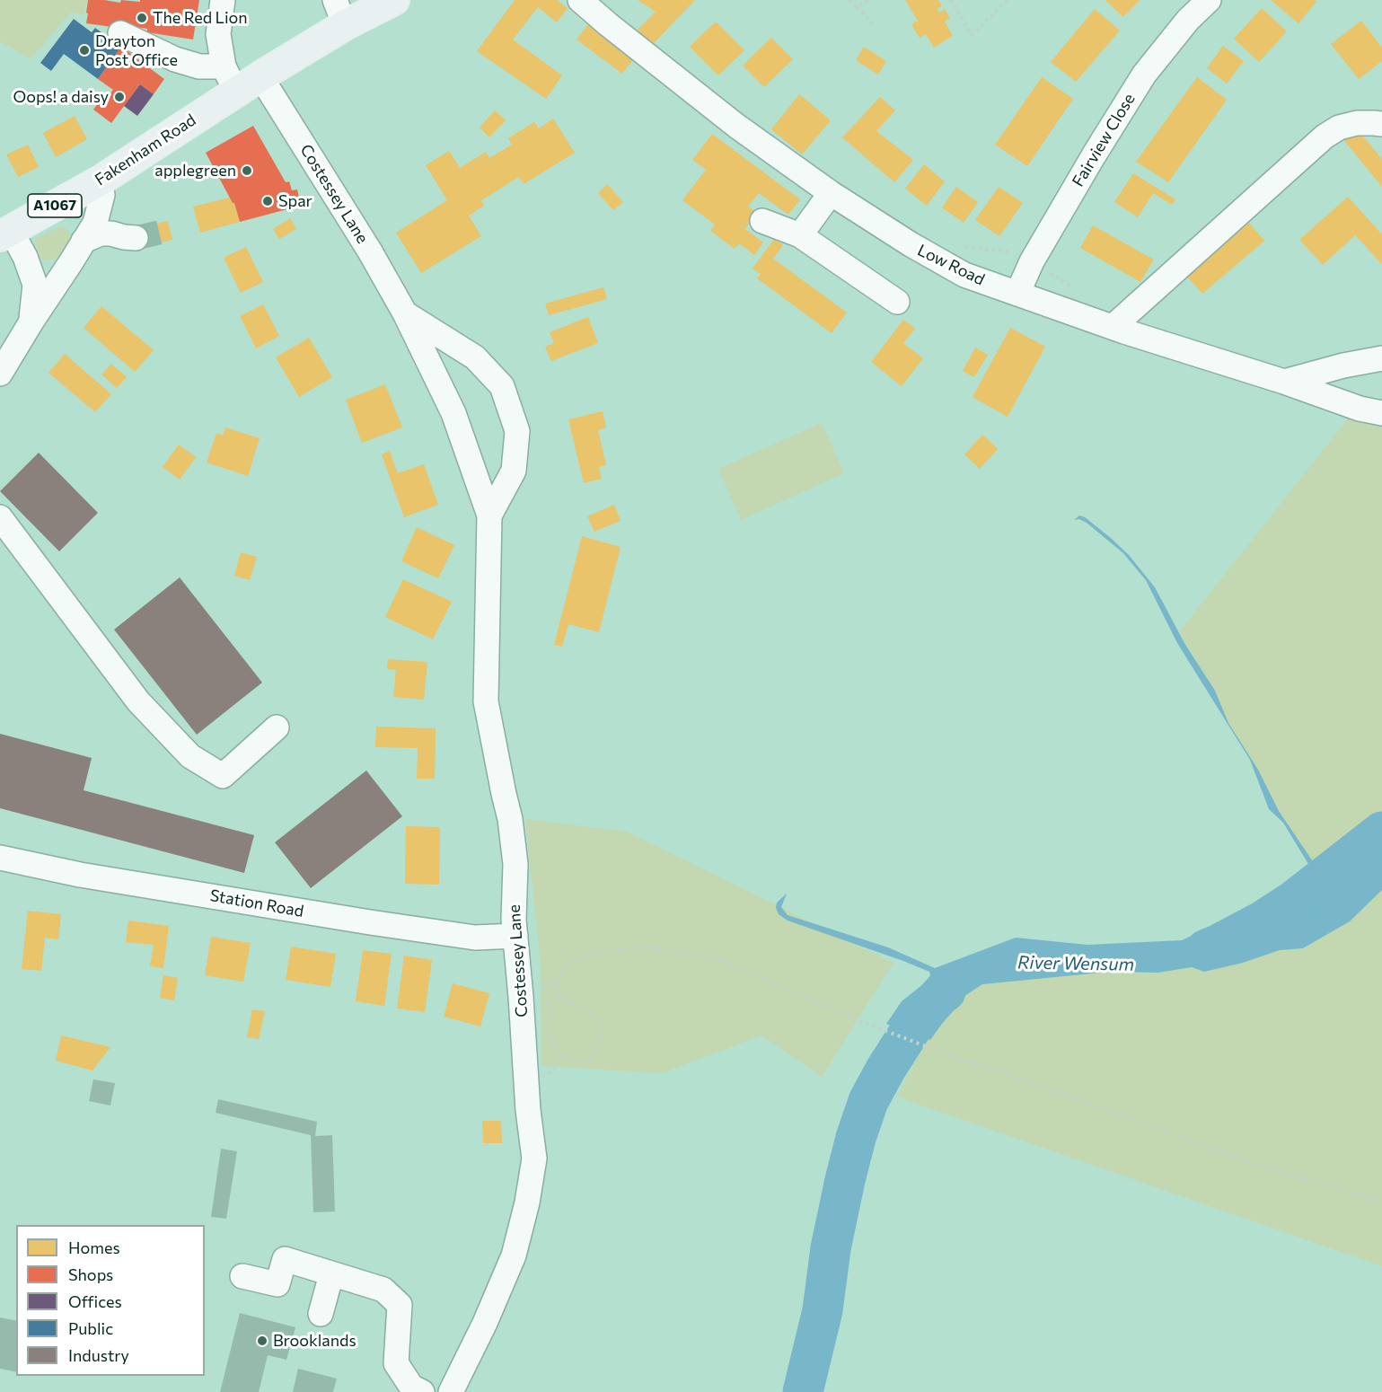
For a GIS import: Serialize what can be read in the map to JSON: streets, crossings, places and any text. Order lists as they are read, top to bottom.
{
  "streets": {
    "main road": ["Fakenham Road", "A1067"],
    "street": [
      "Fairview Close",
      "Costessey Lane",
      "Low Road",
      "Station Road"
    ]
  },
  "crossings": [
    ["Fairview Close", "Low Road"],
    ["Fakenham Road", "Costessey Lane"],
    ["Fakenham Road", "A1067"],
    ["Costessey Lane", "A1067"],
    ["Costessey Lane", "Station Road"]
  ],
  "water": ["River Wensum"],
  "places": [
    "The Red Lion",
    "Drayton Post Office",
    "Oops! a daisy",
    "applegreen",
    "Spar",
    "Brooklands"
  ],
  "legend": [
    "Homes",
    "Shops",
    "Offices",
    "Public",
    "Industry"
  ]
}
